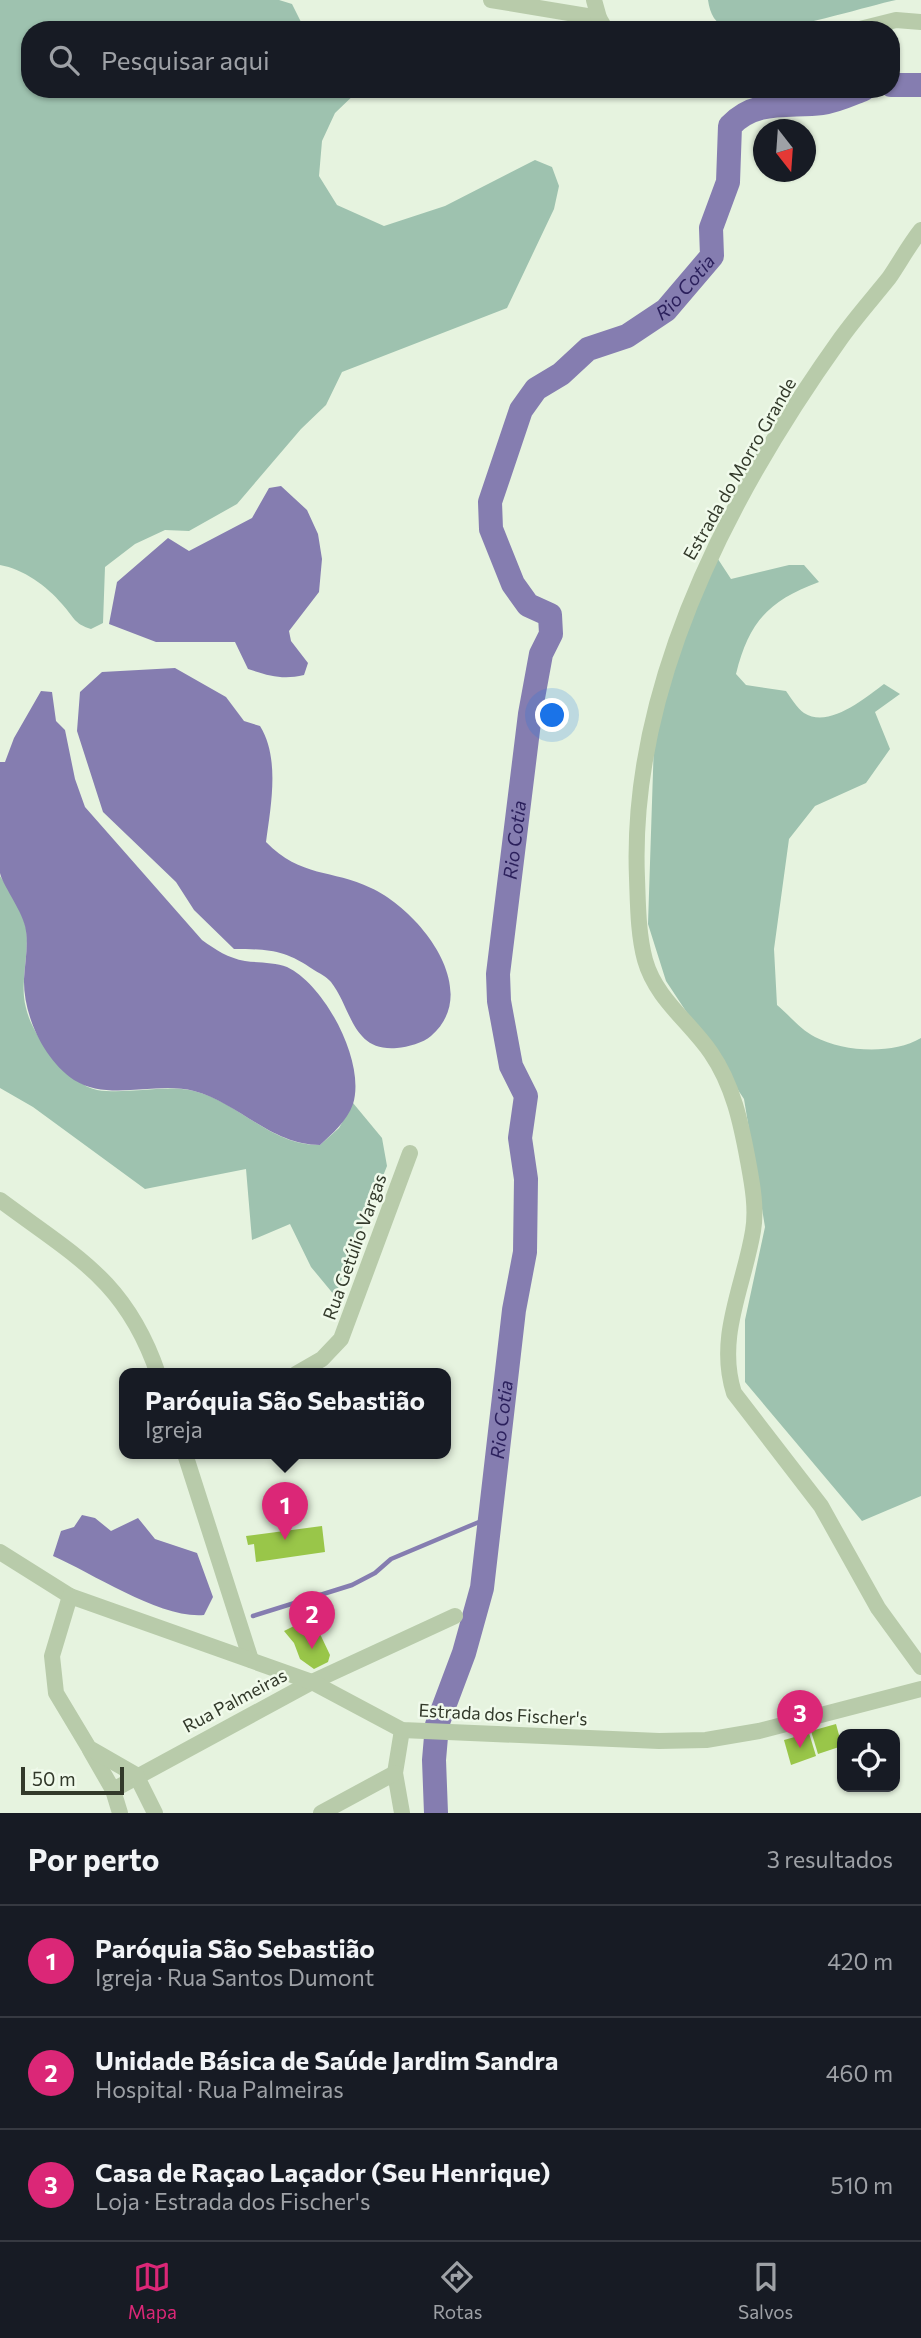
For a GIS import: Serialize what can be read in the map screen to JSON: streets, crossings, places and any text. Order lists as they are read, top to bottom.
{
  "streets": {
    "street": [
      "Estrada do Morro Grande",
      "Rua Getúlio Vargas",
      "Rua Palmeiras",
      "Estrada dos Fischer's"
    ]
  },
  "crossings": [
    ["Rua Palmeiras", "Estrada dos Fischer's"]
  ],
  "water": ["Rio Cotia"],
  "scale_bar": "50 m",
  "north": "bottom",
  "page": {
    "search": "Pesquisar aqui",
    "popup": ["Paróquia São Sebastião", "Igreja"],
    "pins": ["1", "2", "3"],
    "scale": "50 m",
    "heading": ["Por perto", "3 resultados"],
    "list": [
      {
        "mark": "1",
        "name": "Paróquia São Sebastião",
        "note": "Igreja · Rua Santos Dumont",
        "value": "420 m"
      },
      {
        "mark": "2",
        "name": "Unidade Básica de Saúde Jardim Sandra",
        "note": "Hospital · Rua Palmeiras",
        "value": "460 m"
      },
      {
        "mark": "3",
        "name": "Casa de Raçao Laçador (Seu Henrique)",
        "note": "Loja · Estrada dos Fischer's",
        "value": "510 m"
      }
    ],
    "nav": ["Mapa", "Rotas", "Salvos"]
  }
}
